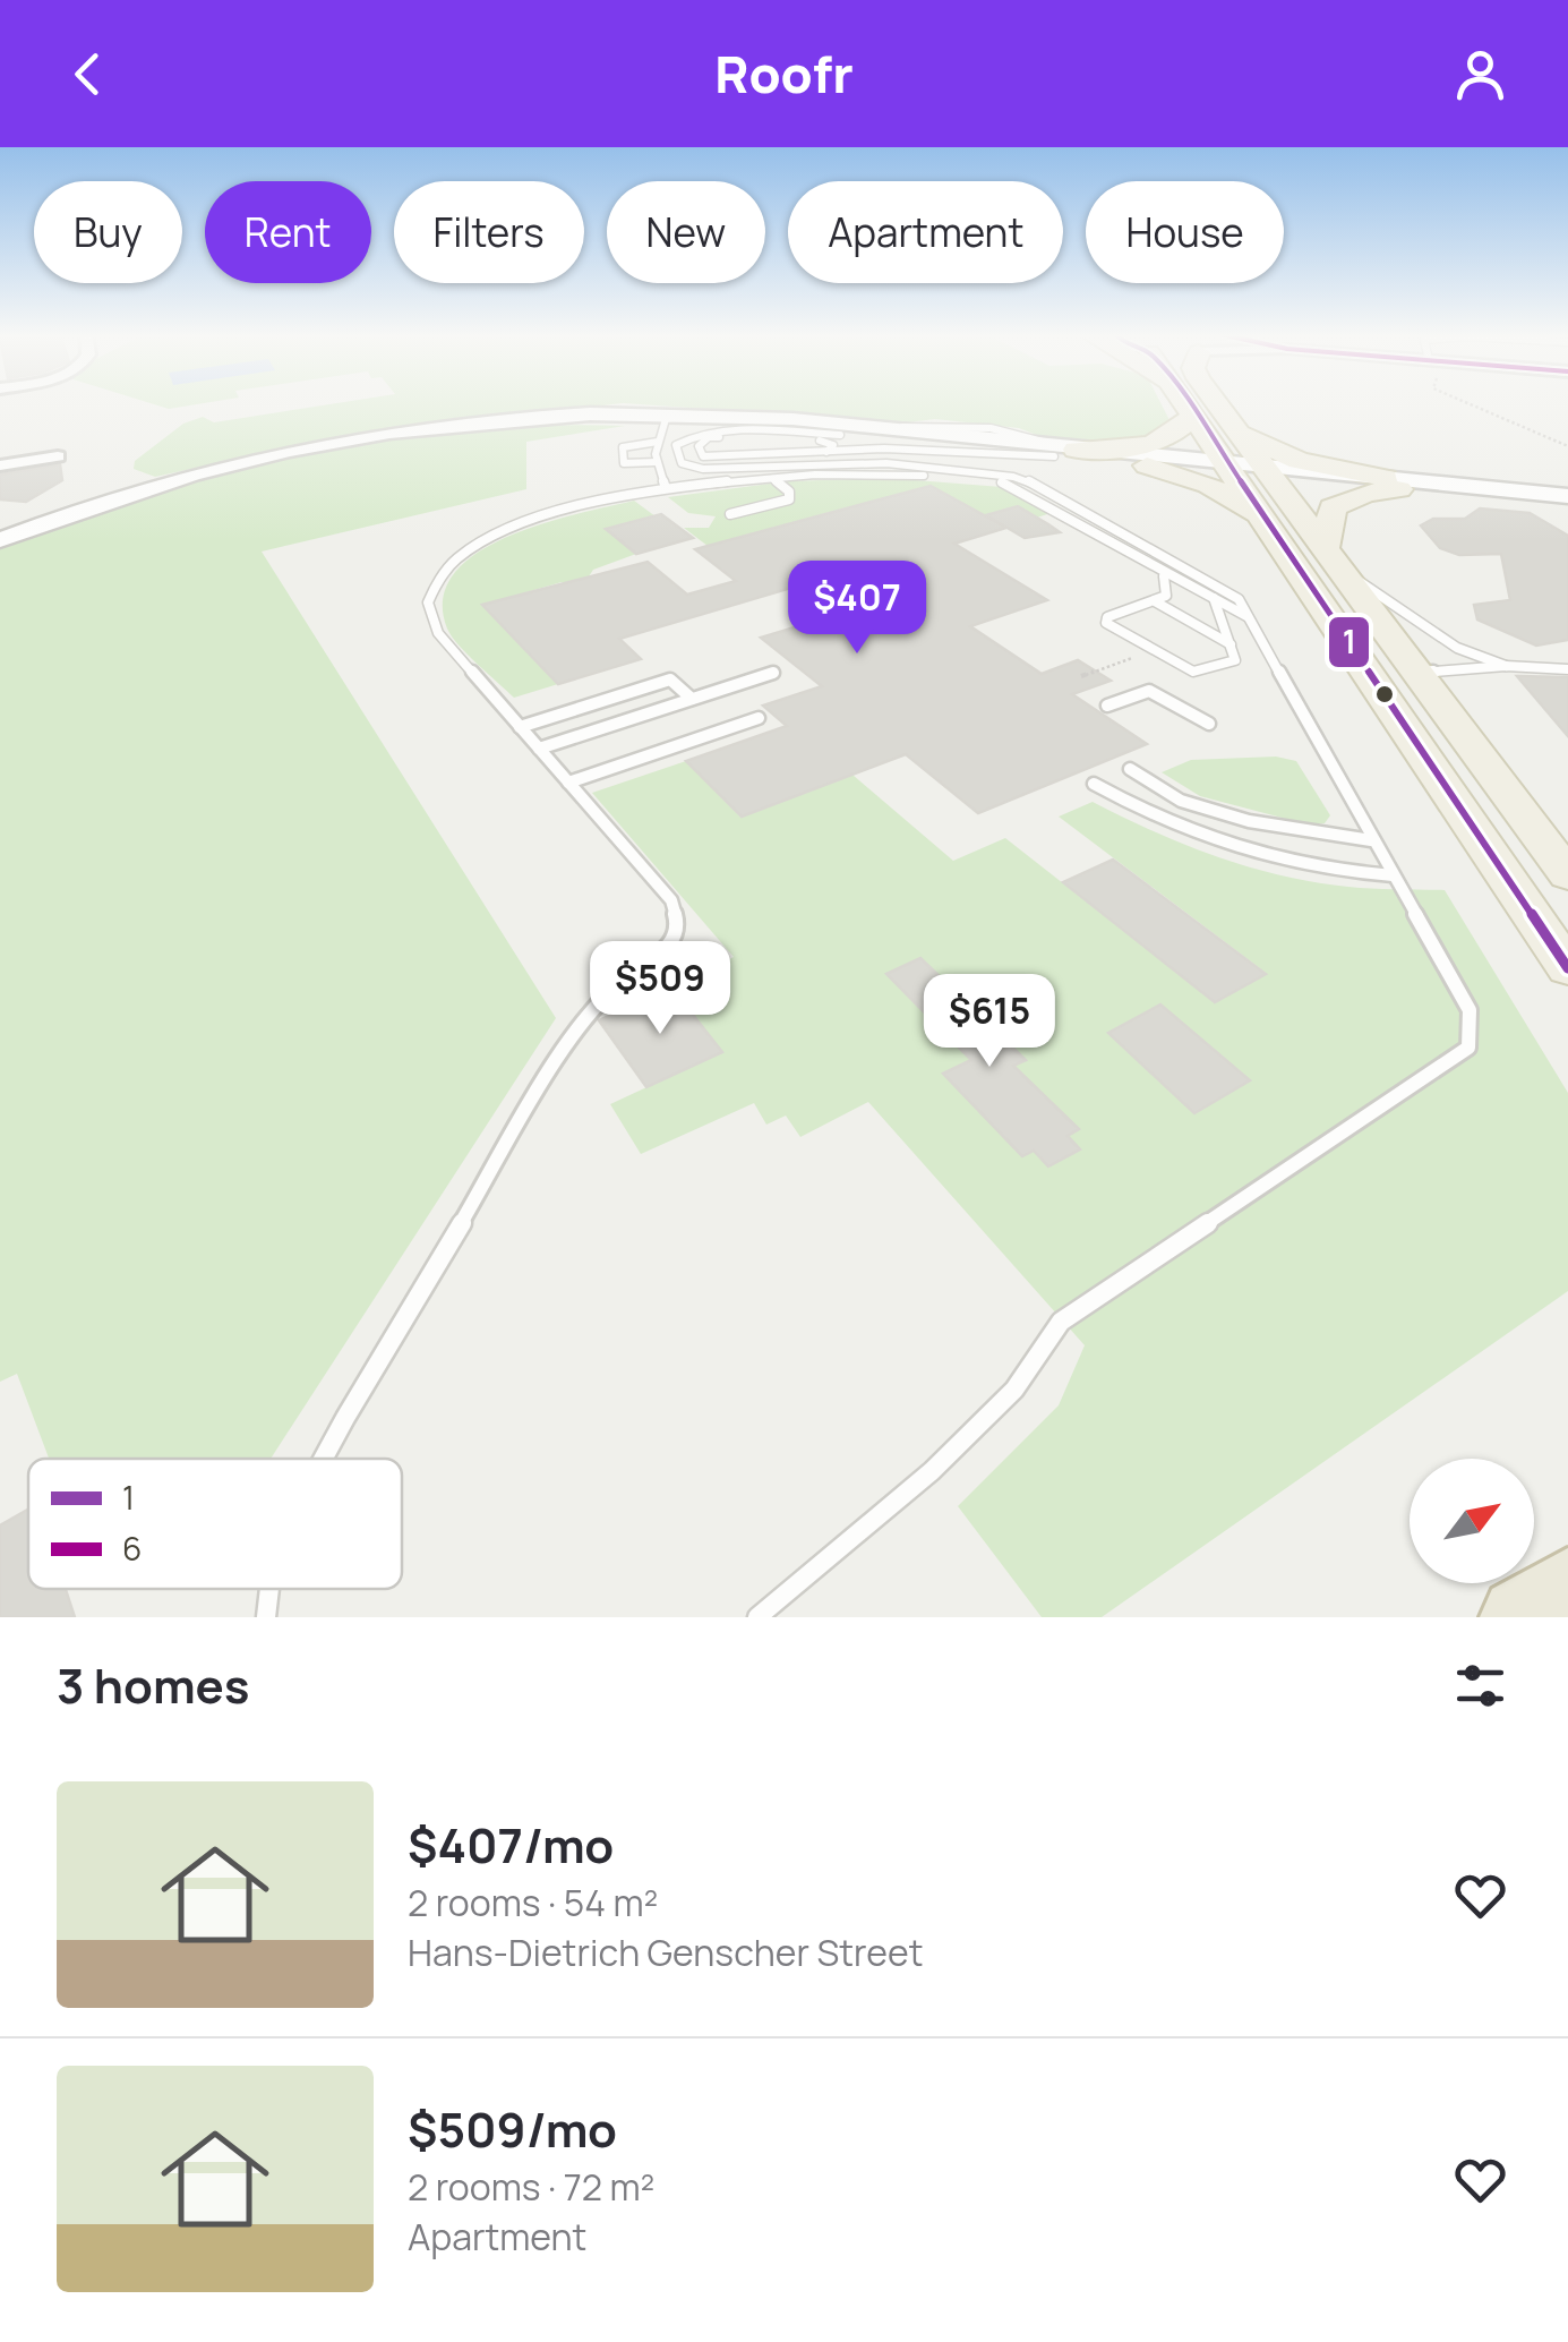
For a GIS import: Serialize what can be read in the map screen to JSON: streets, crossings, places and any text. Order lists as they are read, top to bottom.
{
  "lines": ["transit line 1"],
  "legend": ["1", "6"],
  "north": "top right",
  "page": {
    "header": "Roofr",
    "chip": [
      "Buy",
      "Rent",
      "Filters",
      "New",
      "Apartment",
      "House"
    ],
    "price": ["$407", "$509", "$615"],
    "heading": "3 homes",
    "list": [
      {
        "name": "$407/mo",
        "note": "2 rooms · 54 m² · Hans-Dietrich Genscher Street"
      },
      {
        "name": "$509/mo",
        "note": "2 rooms · 72 m² · Apartment"
      }
    ]
  }
}
